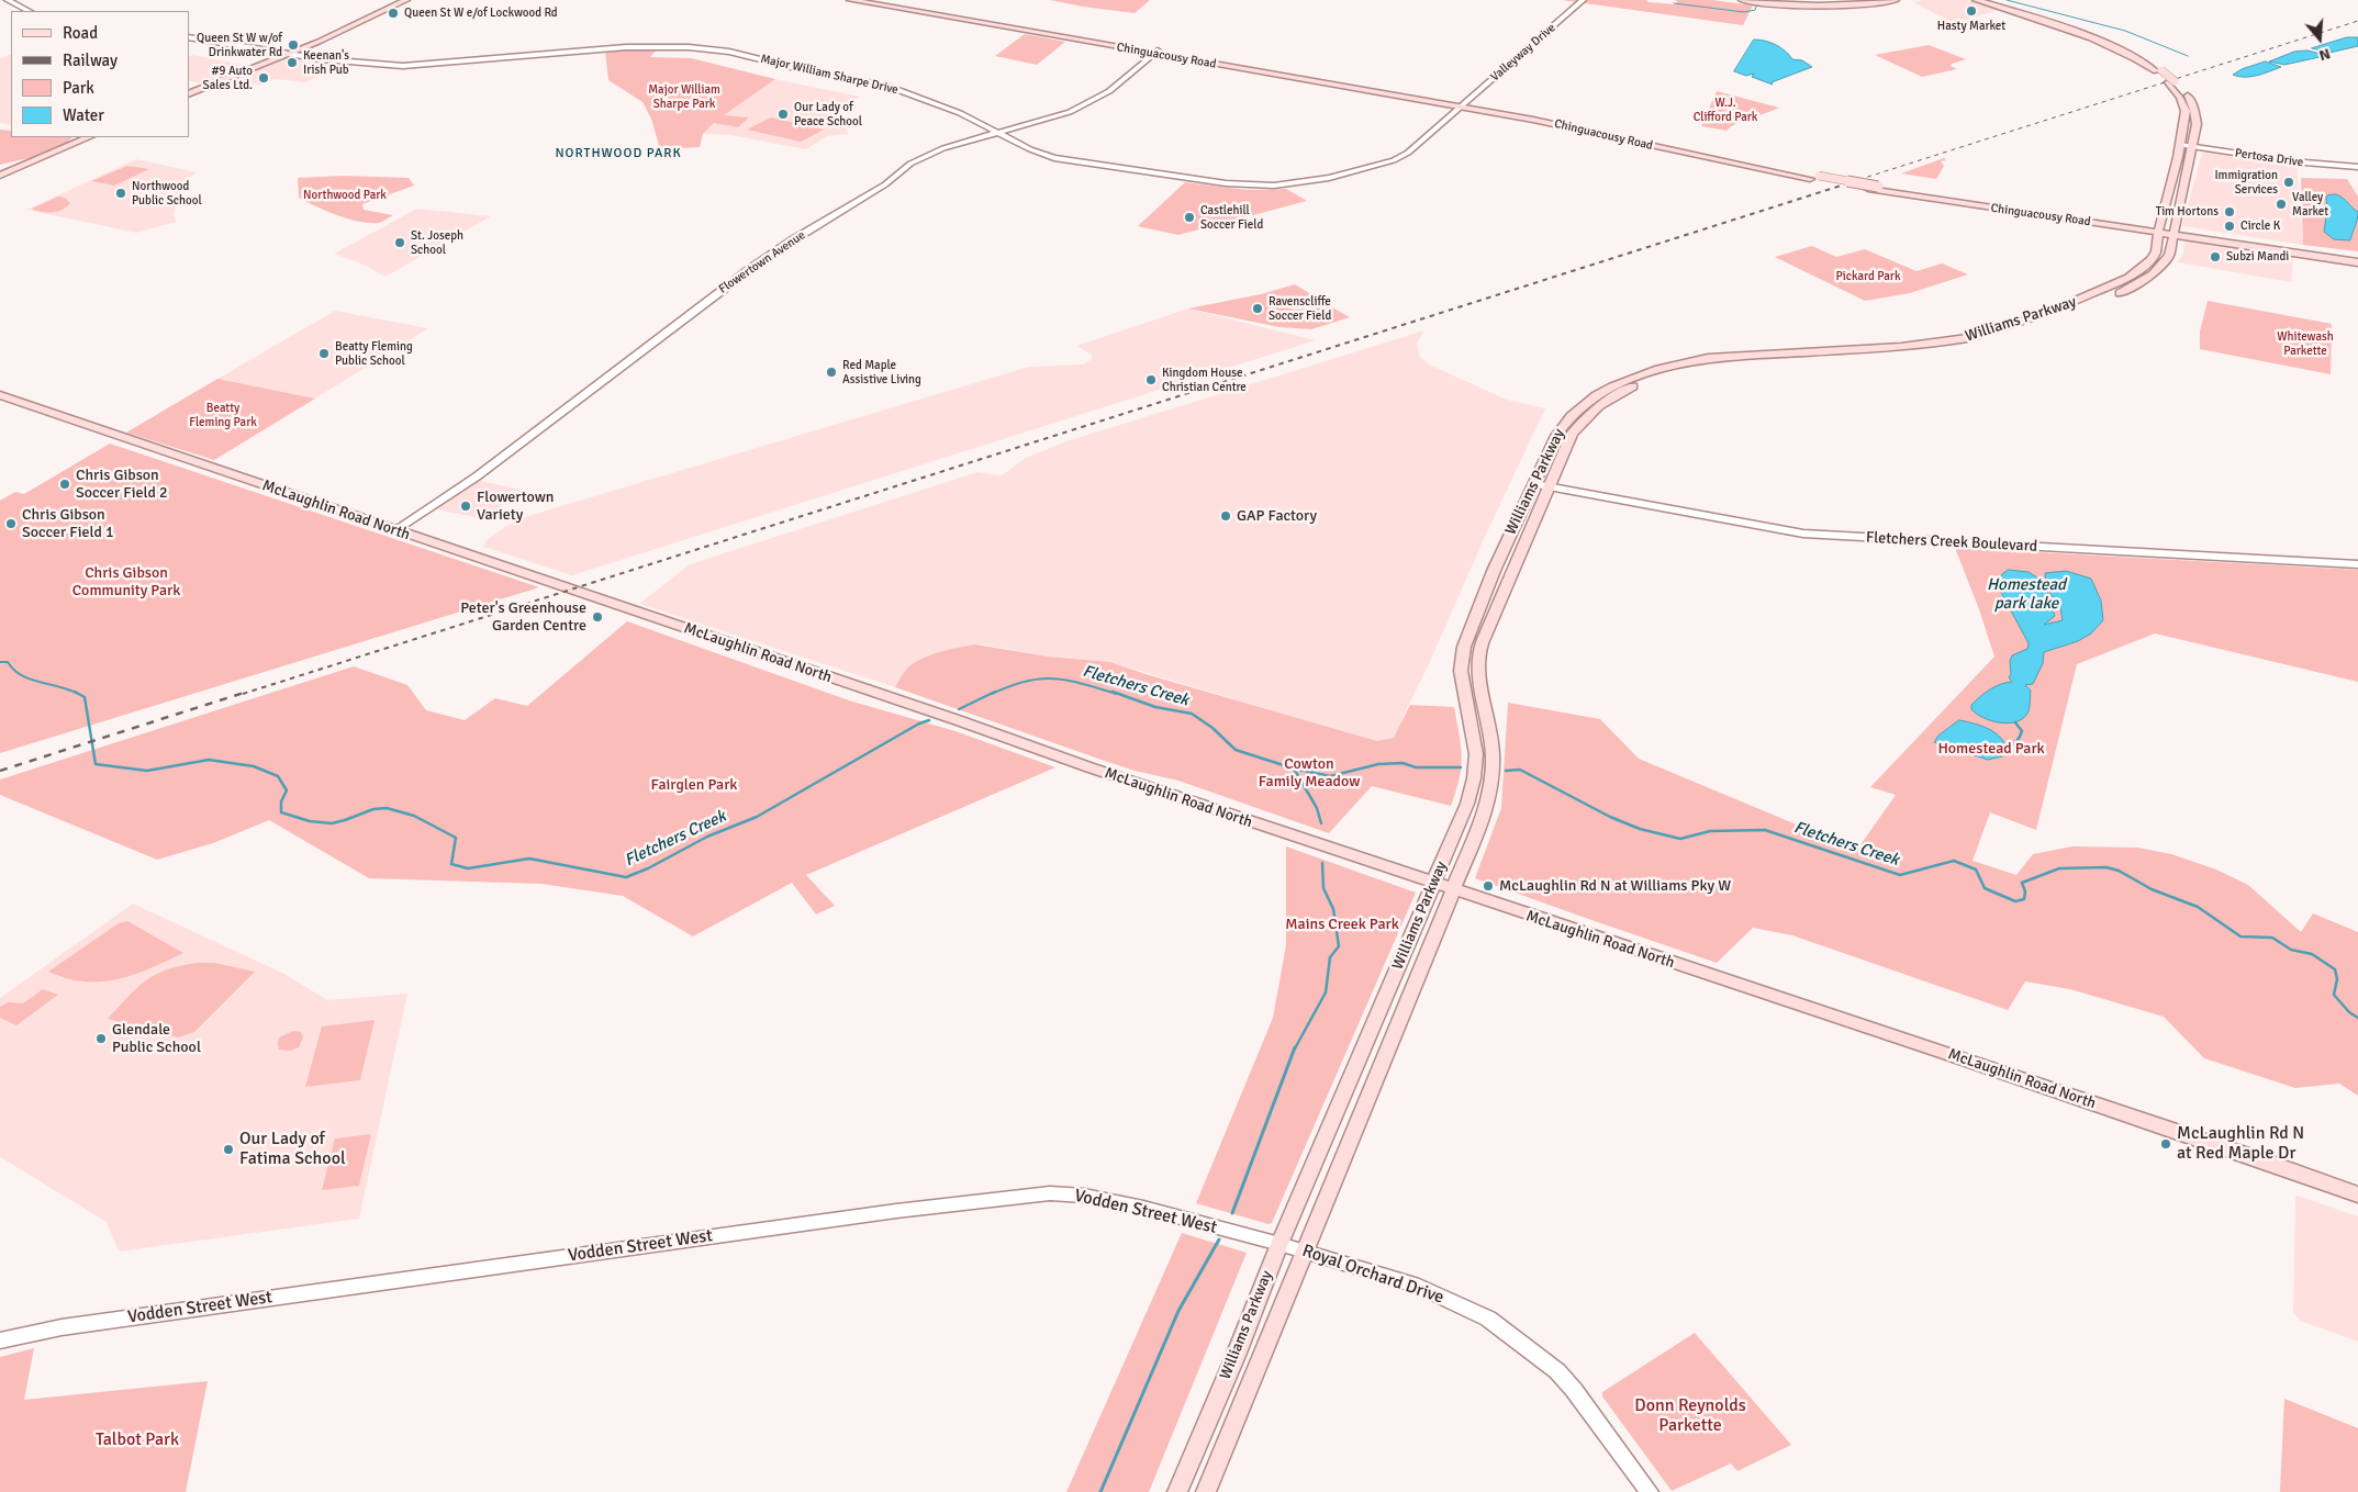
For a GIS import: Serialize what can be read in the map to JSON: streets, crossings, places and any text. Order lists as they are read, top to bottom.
{
  "streets": {
    "main road": ["Chinguacousy Road", "Williams Parkway", "McLaughlin Road North"],
    "street": [
      "Valleyway Drive",
      "Major William Sharpe Drive",
      "Pertosa Drive",
      "Flowertown Avenue",
      "Fletchers Creek Boulevard",
      "Vodden Street West",
      "Royal Orchard Drive"
    ]
  },
  "crossings": [
    ["Valleyway Drive", "Chinguacousy Road"],
    ["Valleyway Drive", "Major William Sharpe Drive"],
    ["Chinguacousy Road", "Major William Sharpe Drive"],
    ["Chinguacousy Road", "Flowertown Avenue"],
    ["Chinguacousy Road", "Williams Parkway"],
    ["Major William Sharpe Drive", "Flowertown Avenue"],
    ["Pertosa Drive", "Williams Parkway"],
    ["Flowertown Avenue", "McLaughlin Road North"],
    ["Williams Parkway", "McLaughlin Road North"],
    ["Williams Parkway", "Fletchers Creek Boulevard"],
    ["Williams Parkway", "Vodden Street West"],
    ["Williams Parkway", "Royal Orchard Drive"],
    ["Vodden Street West", "Royal Orchard Drive"]
  ],
  "districts": ["NORTHWOOD PARK"],
  "water": ["Homestead park lake", "Fletchers Creek"],
  "parks": [
    "Major William Sharpe Park",
    "W.J. Clifford Park",
    "Northwood Park",
    "Pickard Park",
    "Whitewash Parkette",
    "Beatty Fleming Park",
    "Chris Gibson Community Park",
    "Homestead Park",
    "Cowton Family Meadow",
    "Fairglen Park",
    "Mains Creek Park",
    "Donn Reynolds Parkette",
    "Talbot Park"
  ],
  "places": [
    "Hasty Market",
    "Queen St W e/of Lockwood Rd",
    "Queen St W w/of Drinkwater Rd",
    "Keenan's Irish Pub",
    "#9 Auto Sales Ltd.",
    "Our Lady of Peace School",
    "Immigration Services",
    "Northwood Public School",
    "Valley Market",
    "Tim Hortons",
    "Castlehill Soccer Field",
    "Circle K",
    "St. Joseph School",
    "Subzi Mandi",
    "Ravenscliffe Soccer Field",
    "Beatty Fleming Public School",
    "Red Maple Assistive Living",
    "Kingdom House Christian Centre",
    "Chris Gibson Soccer Field 2",
    "Flowertown Variety",
    "GAP Factory",
    "Chris Gibson Soccer Field 1",
    "Peter's Greenhouse Garden Centre",
    "McLaughlin Rd N at Williams Pky W",
    "Glendale Public School",
    "McLaughlin Rd N at Red Maple Dr",
    "Our Lady of Fatima School"
  ],
  "legend": [
    "Road",
    "Railway",
    "Park",
    "Water"
  ],
  "north": "bottom"
}
